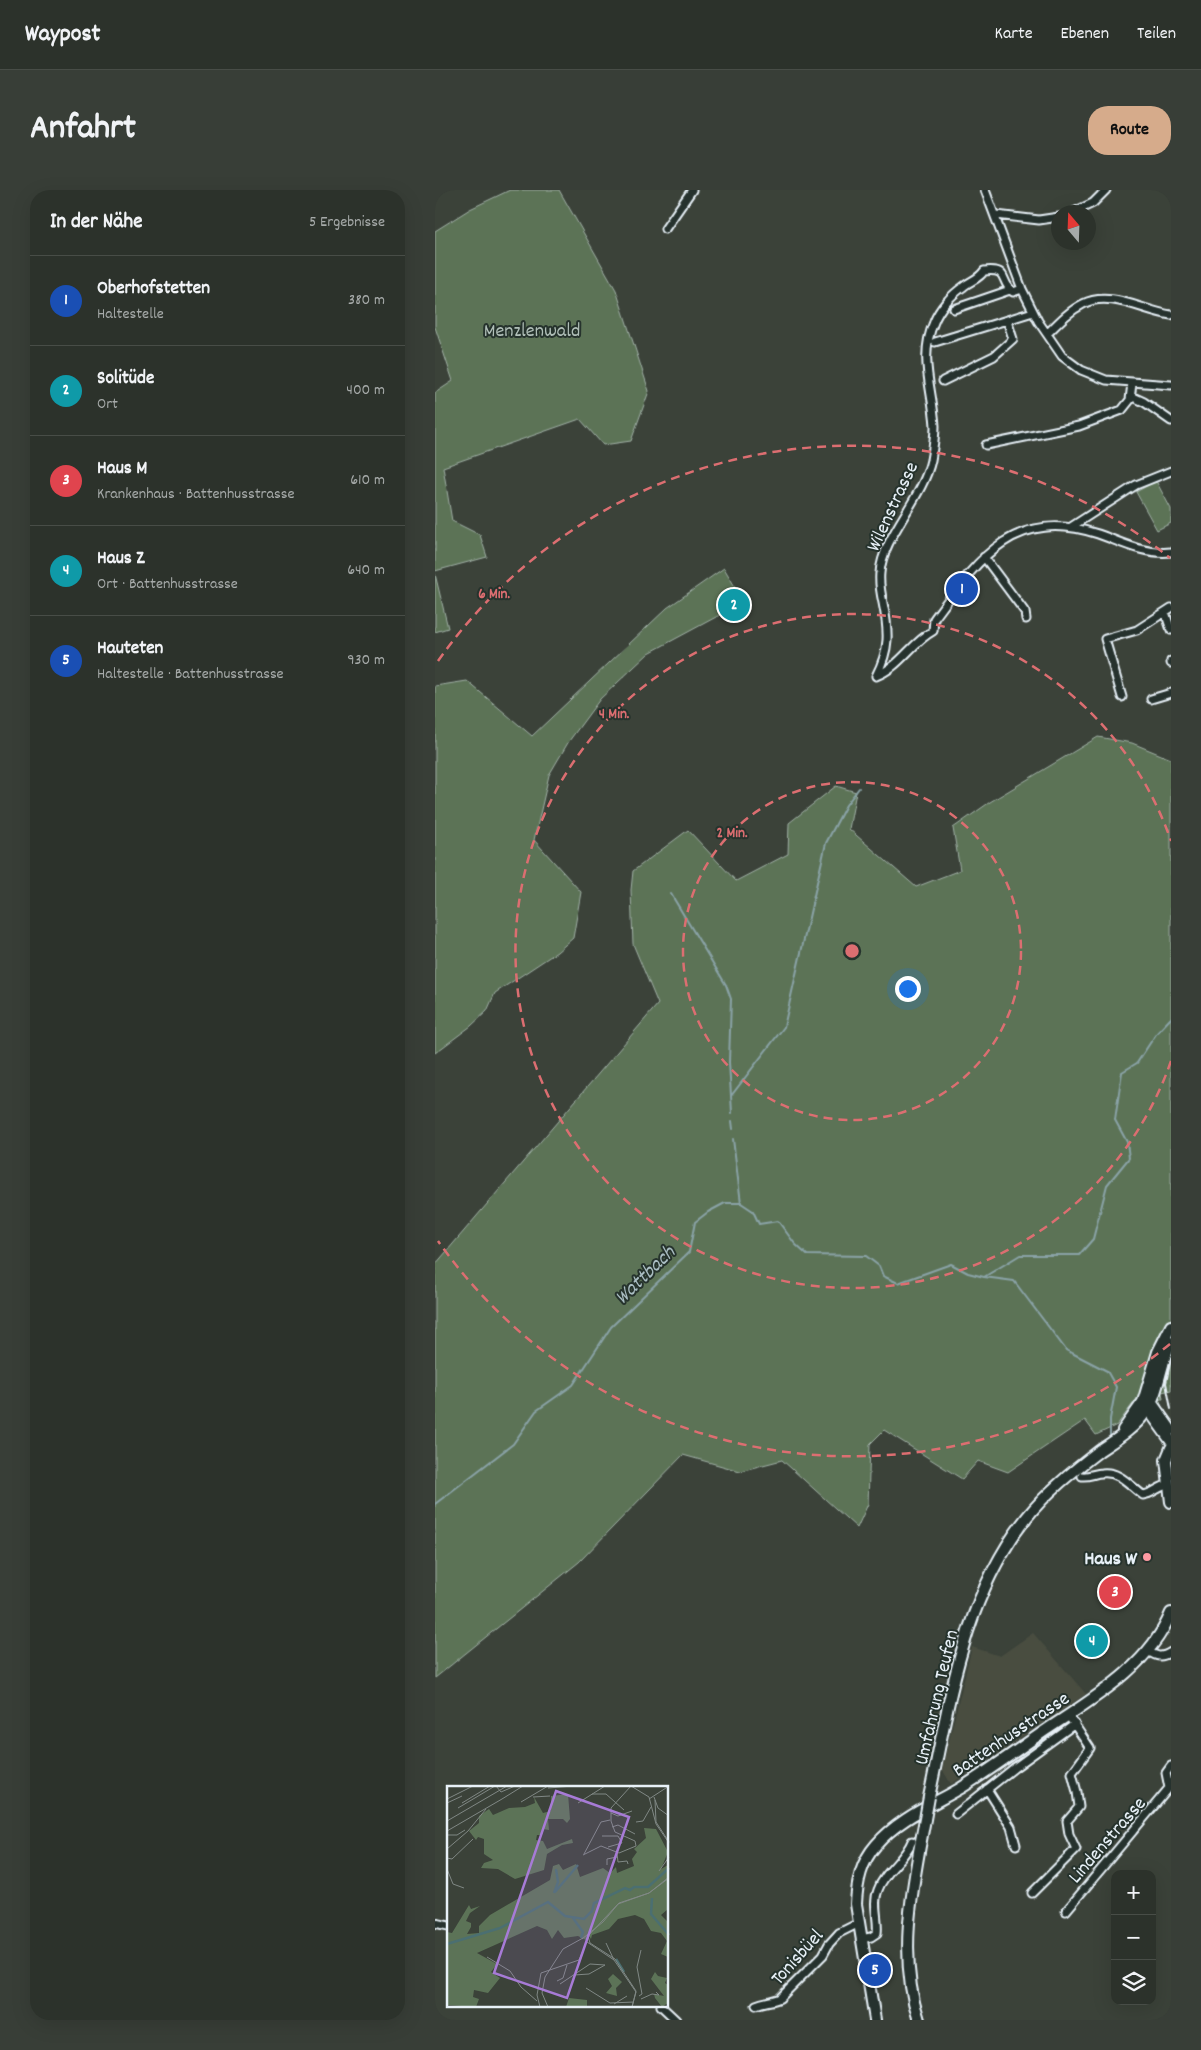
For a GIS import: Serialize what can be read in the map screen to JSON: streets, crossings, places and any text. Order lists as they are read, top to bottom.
{
  "streets": {
    "main road": ["Umfahrung Teufen", "Battenhusstrasse"],
    "street": ["Wilenstrasse", "Lindenstrasse", "Tonisbüel"]
  },
  "crossings": [
    ["Battenhusstrasse", "Tonisbüel"]
  ],
  "water": ["Wattbach"],
  "parks": ["Menzlenwald"],
  "places": ["Haus W"],
  "north": "top",
  "page": {
    "header": "Waypost",
    "nav": ["Karte", "Ebenen", "Teilen"],
    "title": "Anfahrt",
    "buttons": "Route",
    "heading": ["In der Nähe", "5 Ergebnisse"],
    "list": [
      {
        "mark": "1",
        "name": "Oberhofstetten",
        "note": "Haltestelle",
        "value": "380 m"
      },
      {
        "mark": "2",
        "name": "Solitüde",
        "note": "Ort",
        "value": "400 m"
      },
      {
        "mark": "3",
        "name": "Haus M",
        "note": "Krankenhaus · Battenhusstrasse",
        "value": "610 m"
      },
      {
        "mark": "4",
        "name": "Haus Z",
        "note": "Ort · Battenhusstrasse",
        "value": "640 m"
      },
      {
        "mark": "5",
        "name": "Hauteten",
        "note": "Haltestelle · Battenhusstrasse",
        "value": "930 m"
      }
    ],
    "pins": [
      "1",
      "2",
      "3",
      "4",
      "5"
    ],
    "map_buttons": ["+", "−"]
  },
  "rings": ["6 Min.", "4 Min.", "2 Min."]
}
